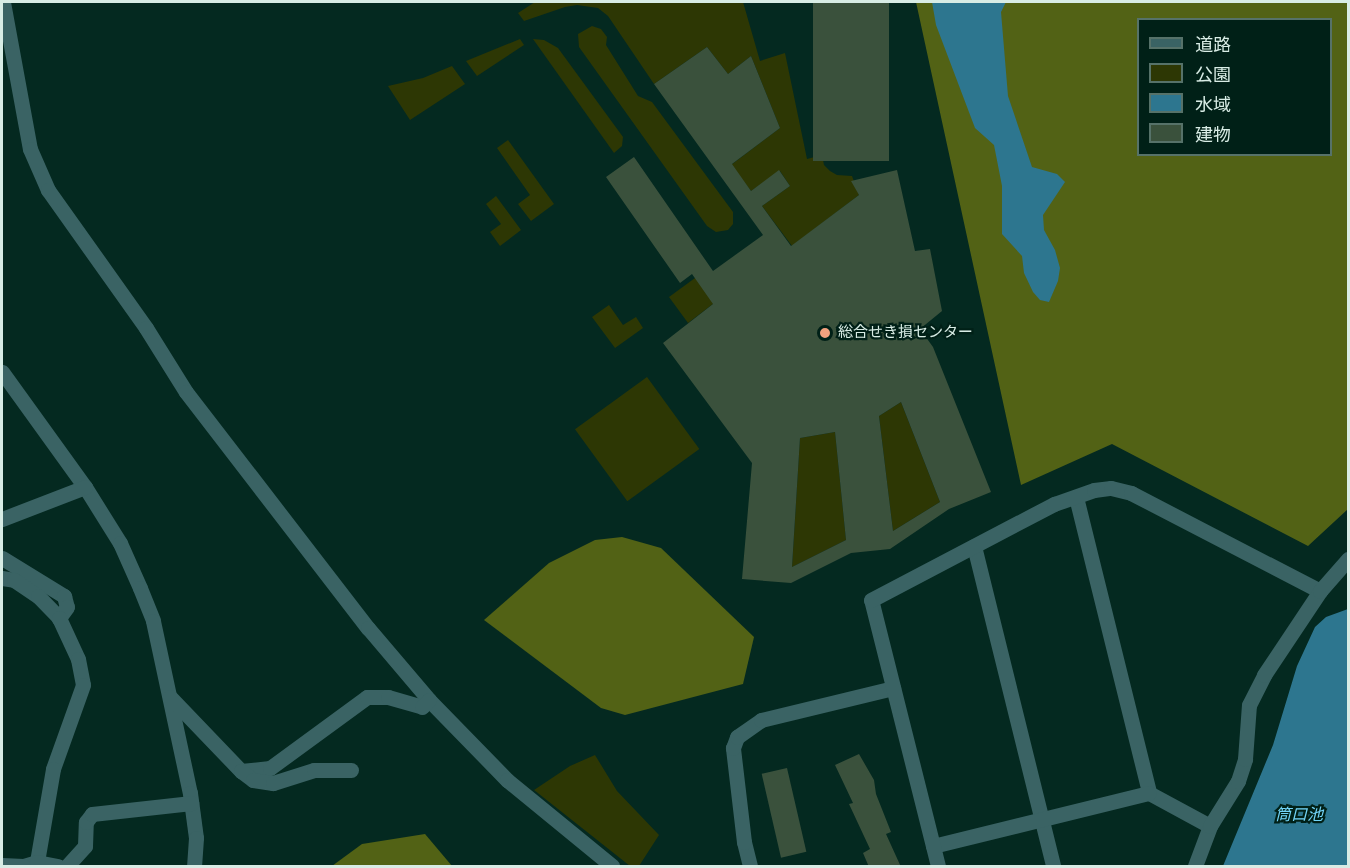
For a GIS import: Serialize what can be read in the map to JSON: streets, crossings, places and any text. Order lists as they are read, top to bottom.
{
  "water": ["筒口池"],
  "places": ["総合せき損センター"],
  "legend": [
    "道路",
    "公園",
    "水域",
    "建物"
  ]
}
